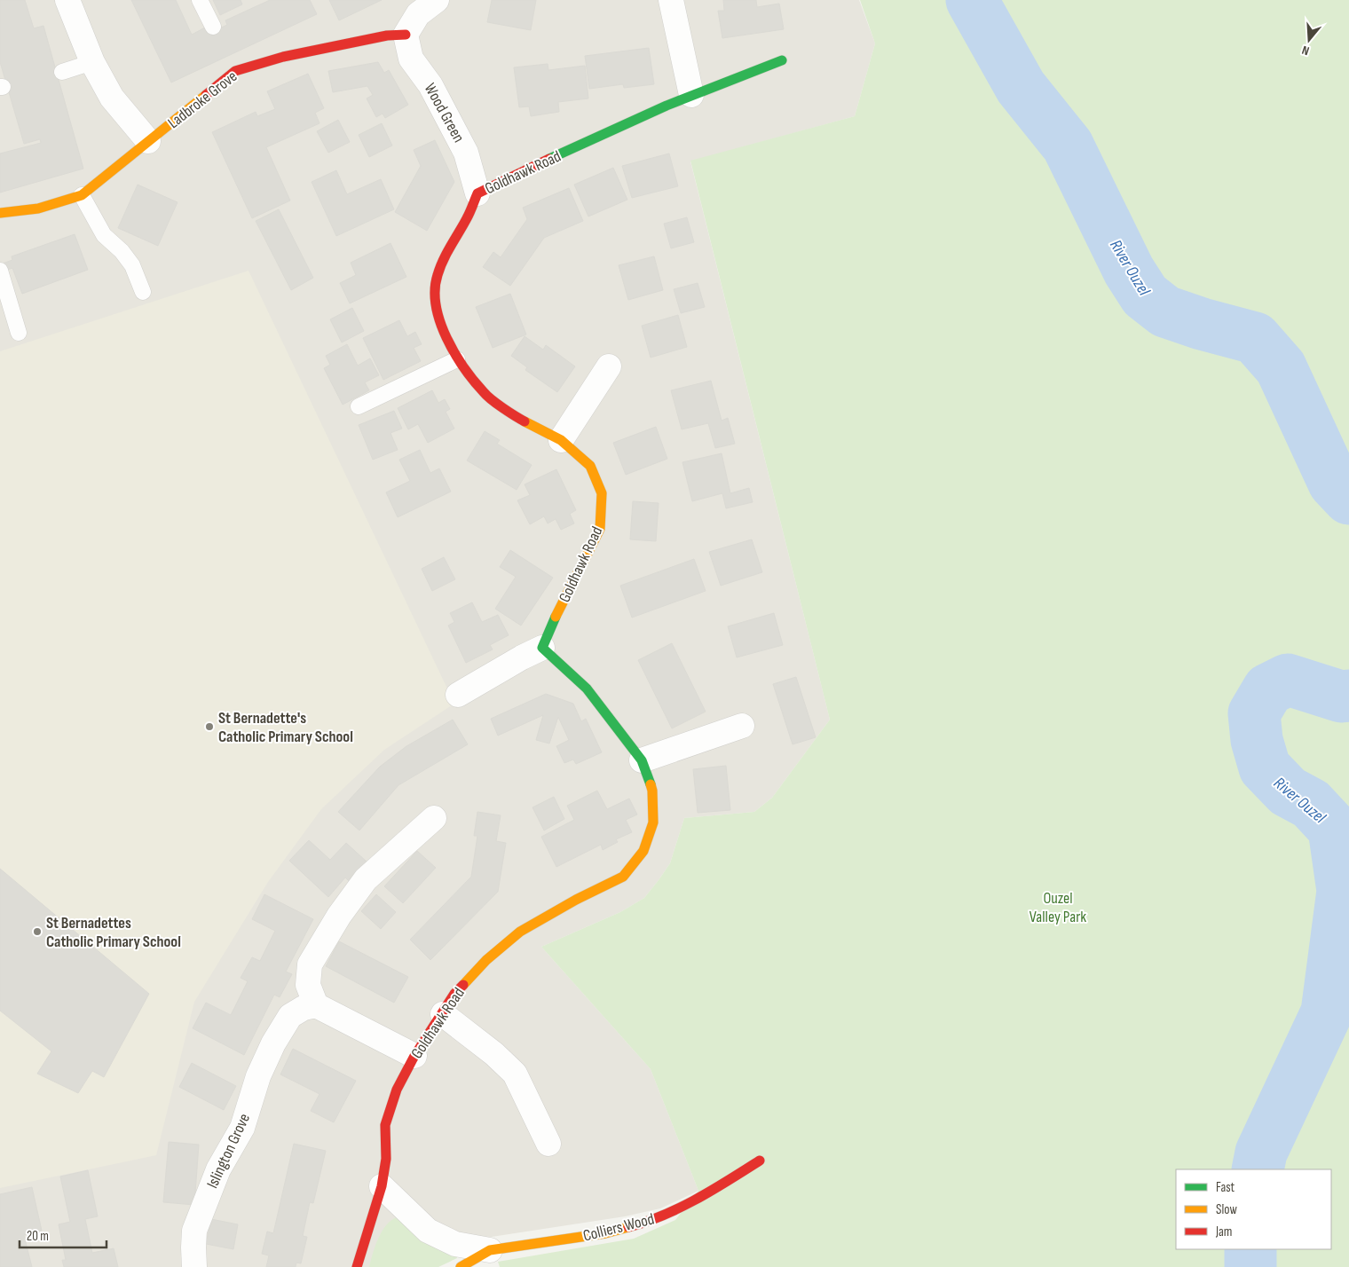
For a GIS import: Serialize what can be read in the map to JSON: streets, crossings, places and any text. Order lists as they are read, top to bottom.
{
  "streets": {
    "street": [
      "Ladbroke Grove",
      "Wood Green",
      "Goldhawk Road",
      "Islington Grove",
      "Colliers Wood"
    ]
  },
  "crossings": [
    ["Ladbroke Grove", "Wood Green"],
    ["Wood Green", "Goldhawk Road"],
    ["Goldhawk Road", "Colliers Wood"]
  ],
  "water": ["River Ouzel"],
  "parks": ["Ouzel Valley Park"],
  "places": ["St Bernadette's Catholic Primary School", "St Bernadettes Catholic Primary School"],
  "legend": ["Fast", "Slow", "Jam"],
  "scale_bar": "20 m",
  "north": "bottom"
}
